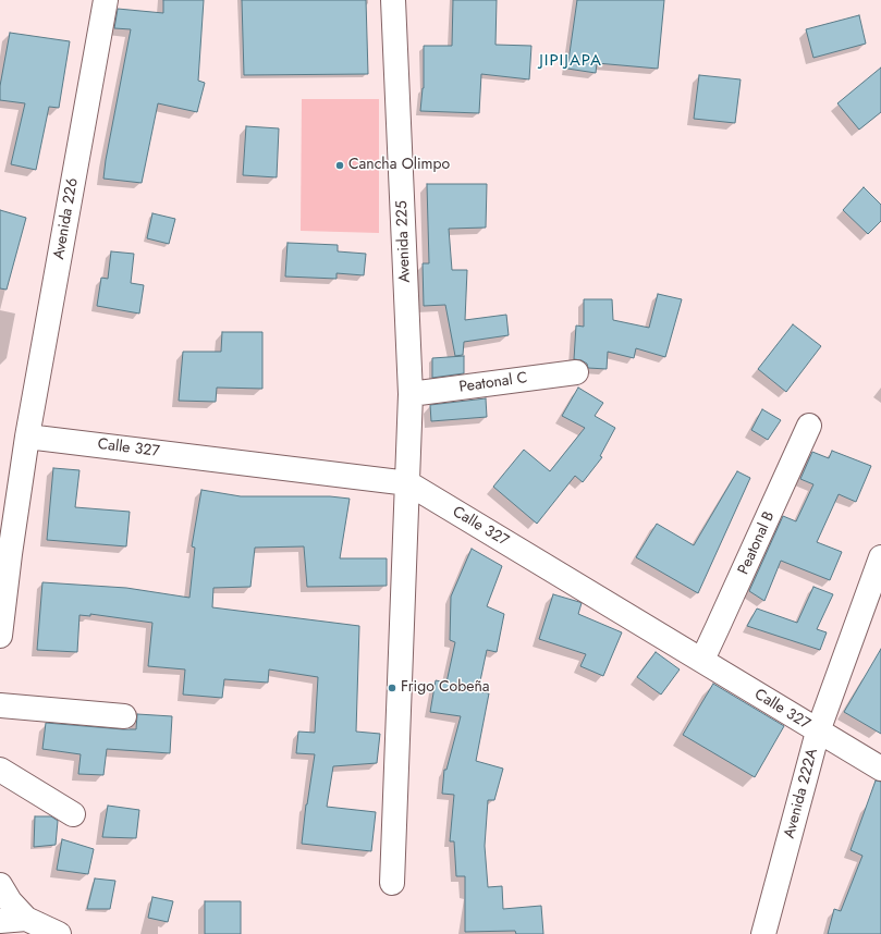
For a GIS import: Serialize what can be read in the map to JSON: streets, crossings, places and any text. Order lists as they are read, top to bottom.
{
  "streets": {
    "street": [
      "Avenida 226",
      "Avenida 225",
      "Peatonal C",
      "Calle 327",
      "Peatonal B",
      "Avenida 222A"
    ]
  },
  "crossings": [
    ["Avenida 226", "Calle 327"],
    ["Avenida 225", "Peatonal C"],
    ["Avenida 225", "Calle 327"],
    ["Calle 327", "Peatonal B"],
    ["Calle 327", "Avenida 222A"]
  ],
  "districts": ["JIPIJAPA"],
  "places": ["Cancha Olimpo", "Frigo Cobeña"]
}
